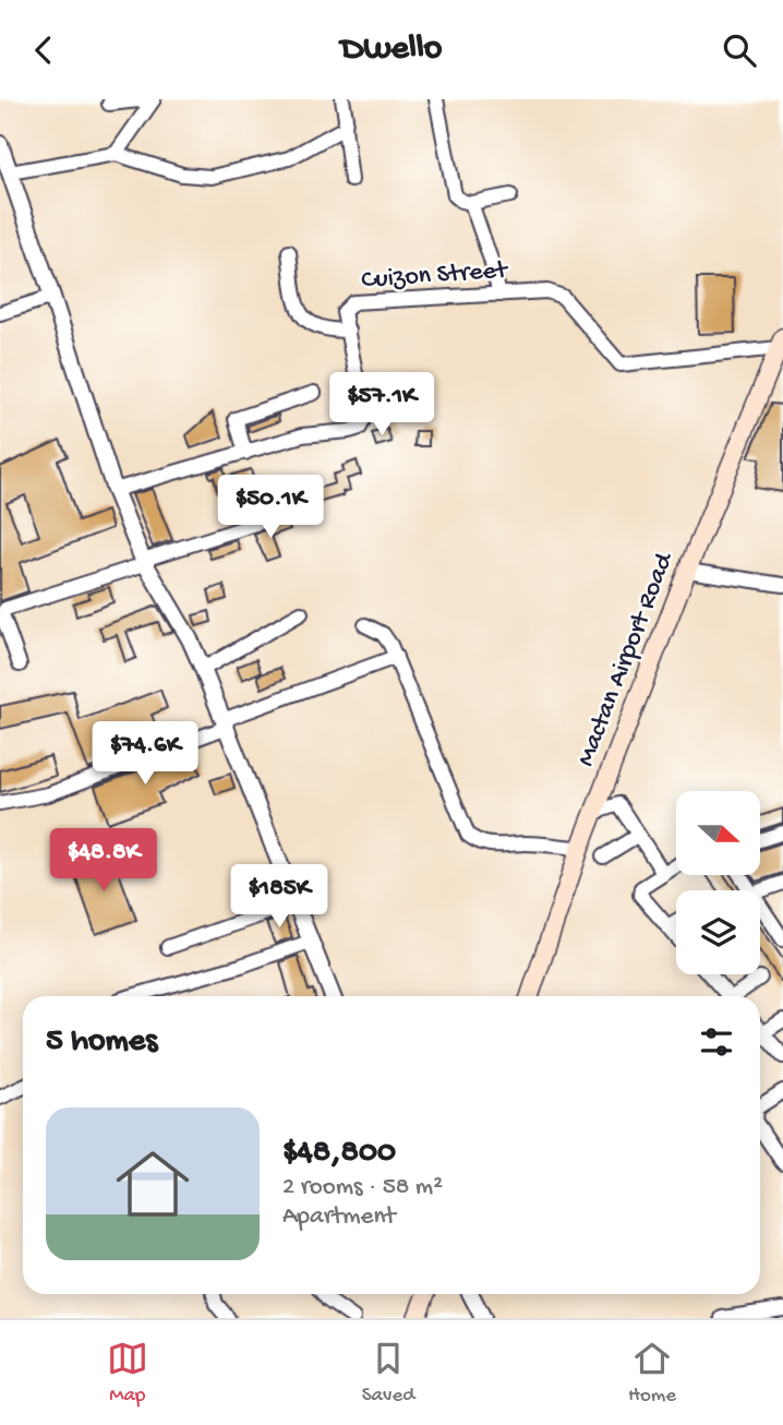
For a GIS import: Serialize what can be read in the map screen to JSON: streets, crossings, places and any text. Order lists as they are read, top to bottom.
{
  "streets": {
    "main road": ["Mactan Airport Road"],
    "street": ["Cuizon Street"]
  },
  "crossings": [
    ["Cuizon Street", "Mactan Airport Road"]
  ],
  "north": "right",
  "page": {
    "header": "Dwello",
    "price": [
      "$57.1K",
      "$50.1K",
      "$74.6K",
      "$48.8K",
      "$185K"
    ],
    "heading": "5 homes",
    "list": [
      {
        "name": "$48,800",
        "note": "2 rooms · 58 m² · Apartment"
      }
    ],
    "tabs": ["Map", "Saved", "Home"]
  }
}
